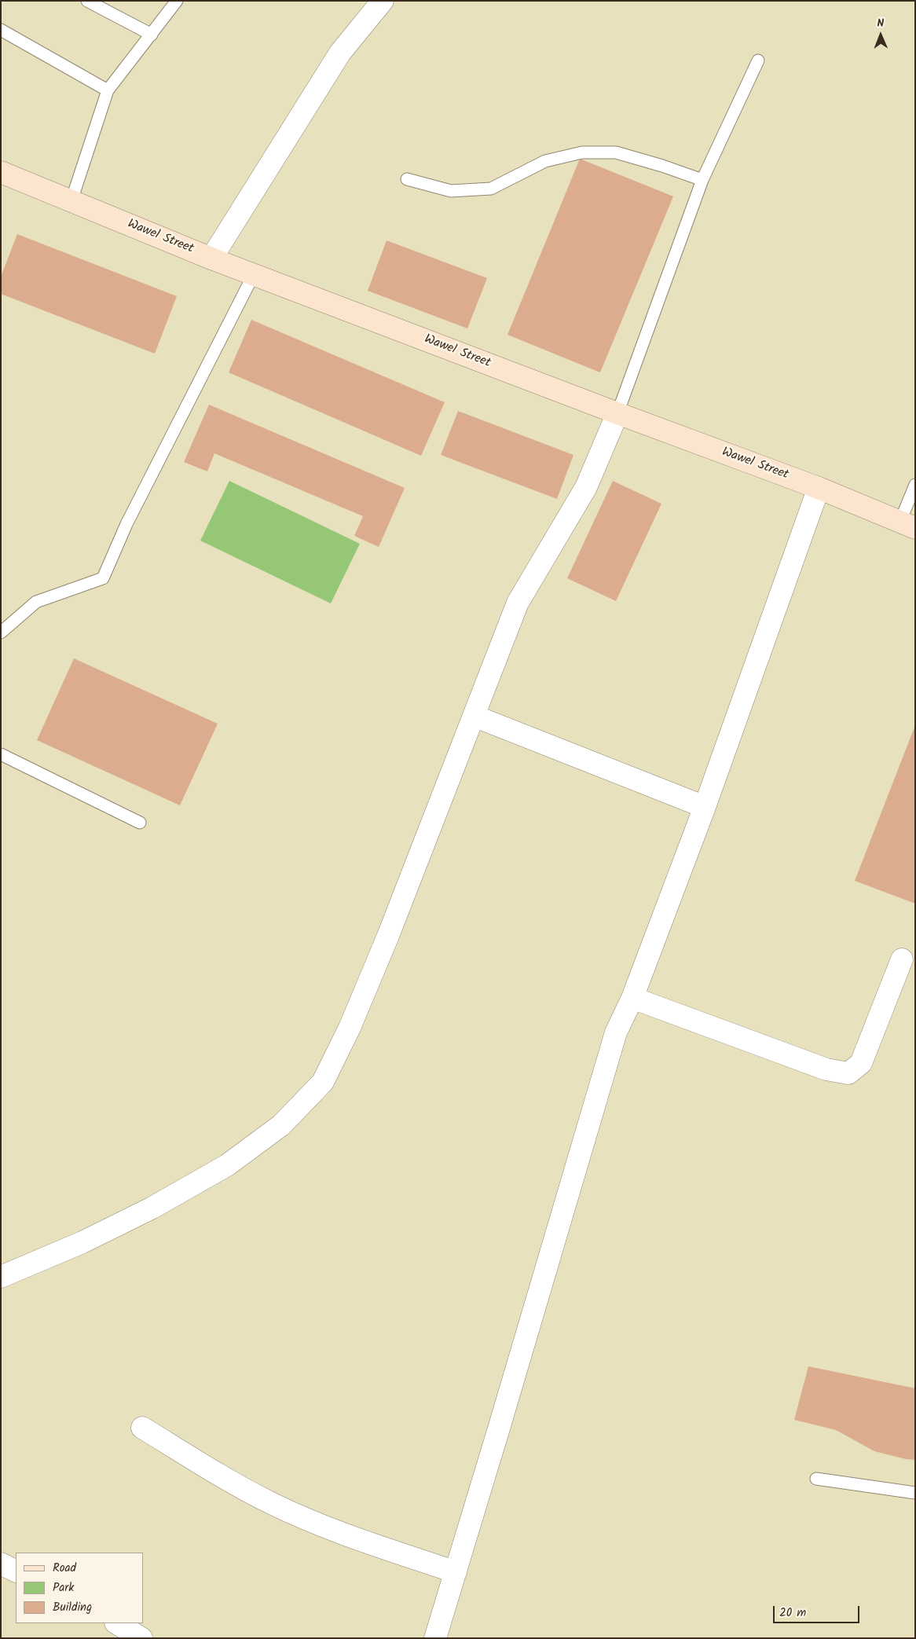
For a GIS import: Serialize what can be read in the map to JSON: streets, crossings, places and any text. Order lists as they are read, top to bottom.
{
  "streets": {
    "main road": ["Wawel Street"]
  },
  "legend": ["Road", "Park", "Building"],
  "scale_bar": "20 m",
  "north": "top"
}
